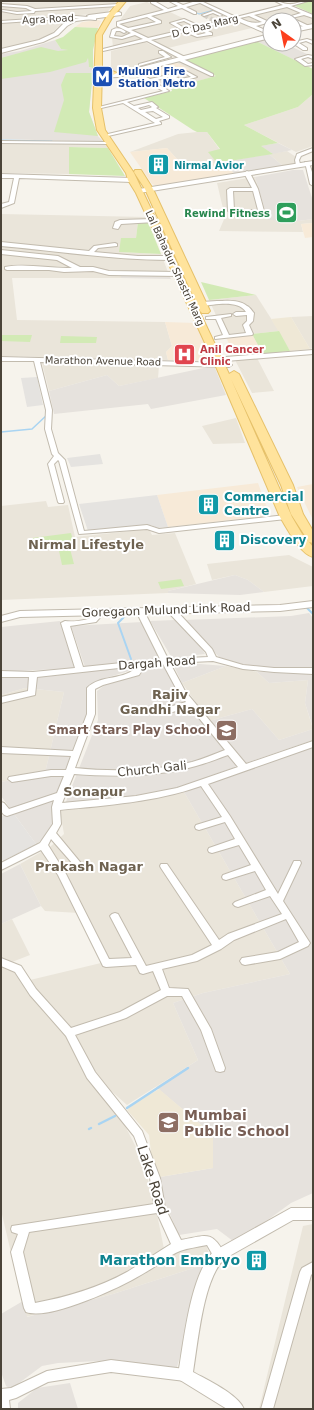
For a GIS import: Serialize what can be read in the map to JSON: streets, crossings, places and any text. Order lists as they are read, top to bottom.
{
  "streets": {
    "main road": ["Lal Bahadur Shastri Marg"],
    "street": [
      "Agra Road",
      "D C Das Marg",
      "Marathon Avenue Road",
      "Goregaon Mulund Link Road",
      "Dargah Road",
      "Church Gali",
      "Lake Road"
    ]
  },
  "crossings": [
    ["D C Das Marg", "Lal Bahadur Shastri Marg"],
    ["Lal Bahadur Shastri Marg", "Marathon Avenue Road"]
  ],
  "districts": [
    "Nirmal Lifestyle",
    "Rajiv Gandhi Nagar",
    "Sonapur",
    "Prakash Nagar"
  ],
  "places": {
    "metro station": ["Mulund Fire Station Metro"],
    "building": [
      "Nirmal Avior",
      "Commercial Centre",
      "Discovery",
      "Marathon Embryo"
    ],
    "sports": ["Rewind Fitness"],
    "hospital": ["Anil Cancer Clinic"],
    "school or university": ["Smart Stars Play School", "Mumbai Public School"]
  },
  "north": "top left"
}
